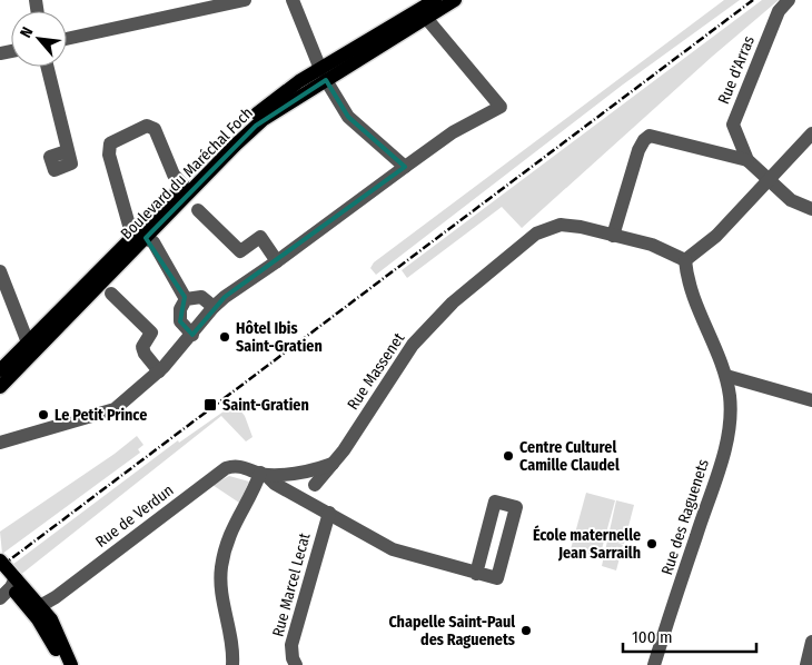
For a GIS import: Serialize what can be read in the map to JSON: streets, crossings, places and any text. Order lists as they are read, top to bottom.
{
  "streets": {
    "main road": ["Boulevard du Maréchal Foch"],
    "street": [
      "Rue d'Arras",
      "Rue Massenet",
      "Rue de Verdun",
      "Rue des Raguenets",
      "Rue Marcel Lecat"
    ]
  },
  "crossings": [
    ["Rue Massenet", "Rue des Raguenets"]
  ],
  "places": {
    "other": [
      "Hôtel Ibis Saint-Gratien",
      "Le Petit Prince",
      "Centre Culturel Camille Claudel",
      "École maternelle Jean Sarrailh",
      "Chapelle Saint-Paul des Raguenets"
    ],
    "transit": ["Saint-Gratien"]
  },
  "scale_bar": "100 m",
  "north": "top left"
}
